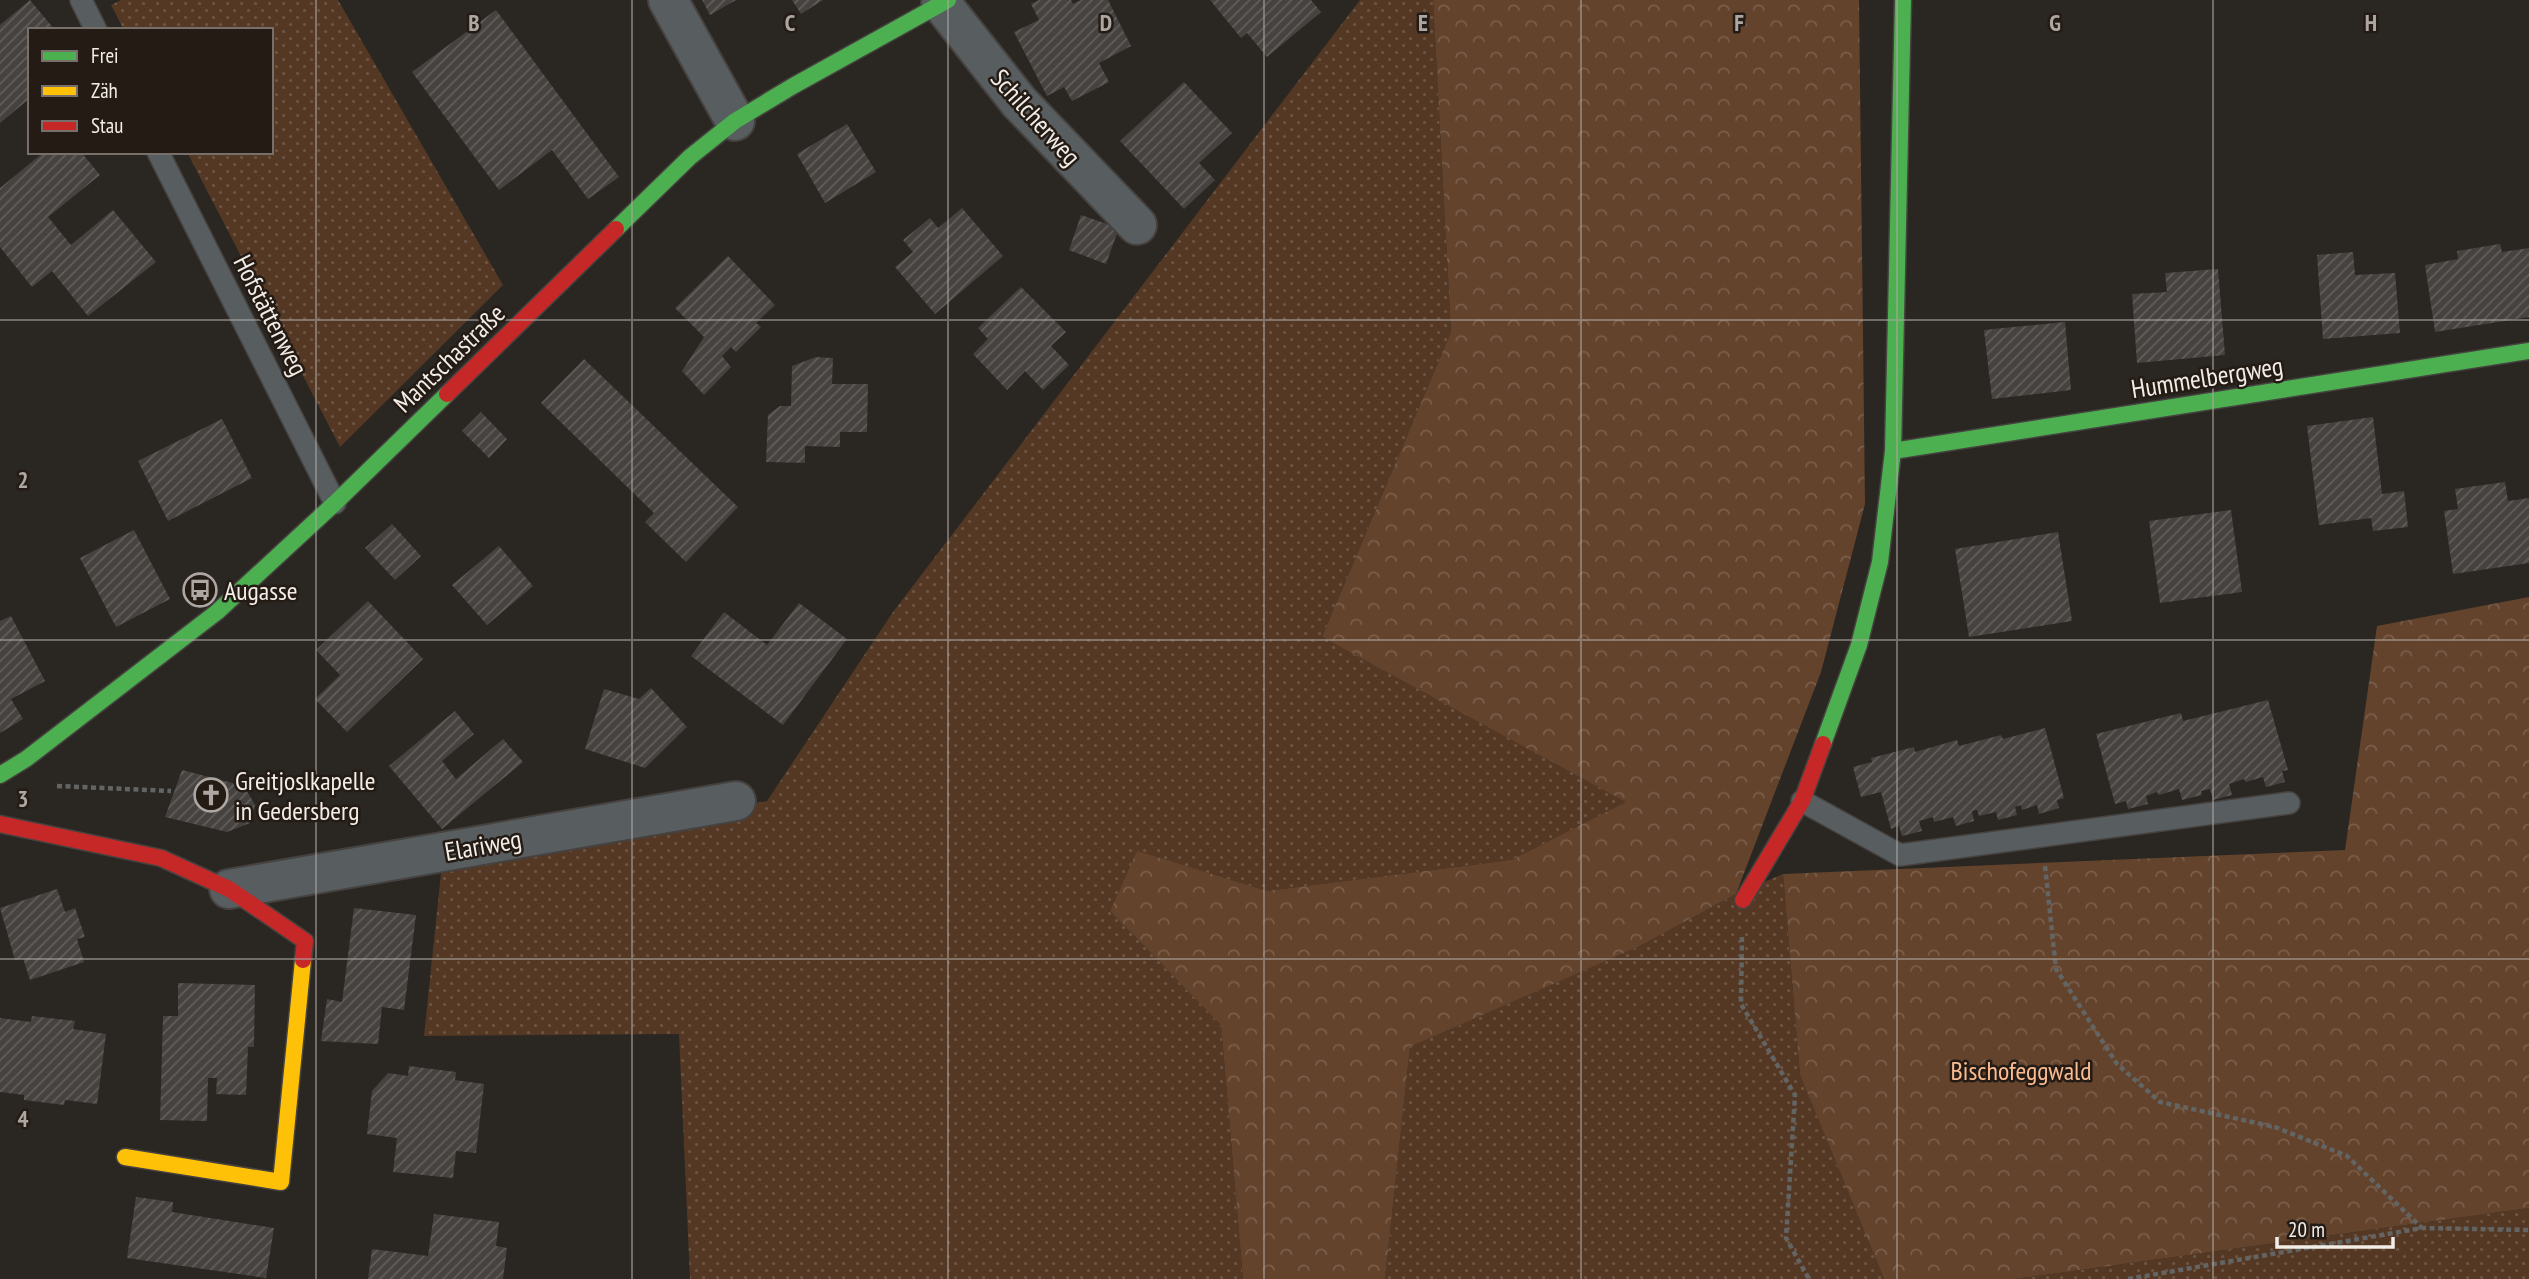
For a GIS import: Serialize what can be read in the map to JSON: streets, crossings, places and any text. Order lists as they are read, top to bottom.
{
  "streets": {
    "street": [
      "Schilcherweg",
      "Mantschastraße",
      "Hummelbergweg",
      "Elariweg"
    ],
    "lane": ["Hofstättenweg"]
  },
  "crossings": [
    ["Schilcherweg", "Mantschastraße"],
    ["Hofstättenweg", "Mantschastraße"]
  ],
  "parks": ["Bischofeggwald"],
  "places": {
    "bus stop": ["Augasse"],
    "church": ["Greitjoslkapelle in Gedersberg"]
  },
  "legend": ["Frei", "Zäh", "Stau"],
  "scale_bar": "20 m",
  "grid": {
    "columns": [
      "B",
      "C",
      "D",
      "E",
      "F",
      "G",
      "H"
    ],
    "rows": ["2", "3", "4"]
  }
}
